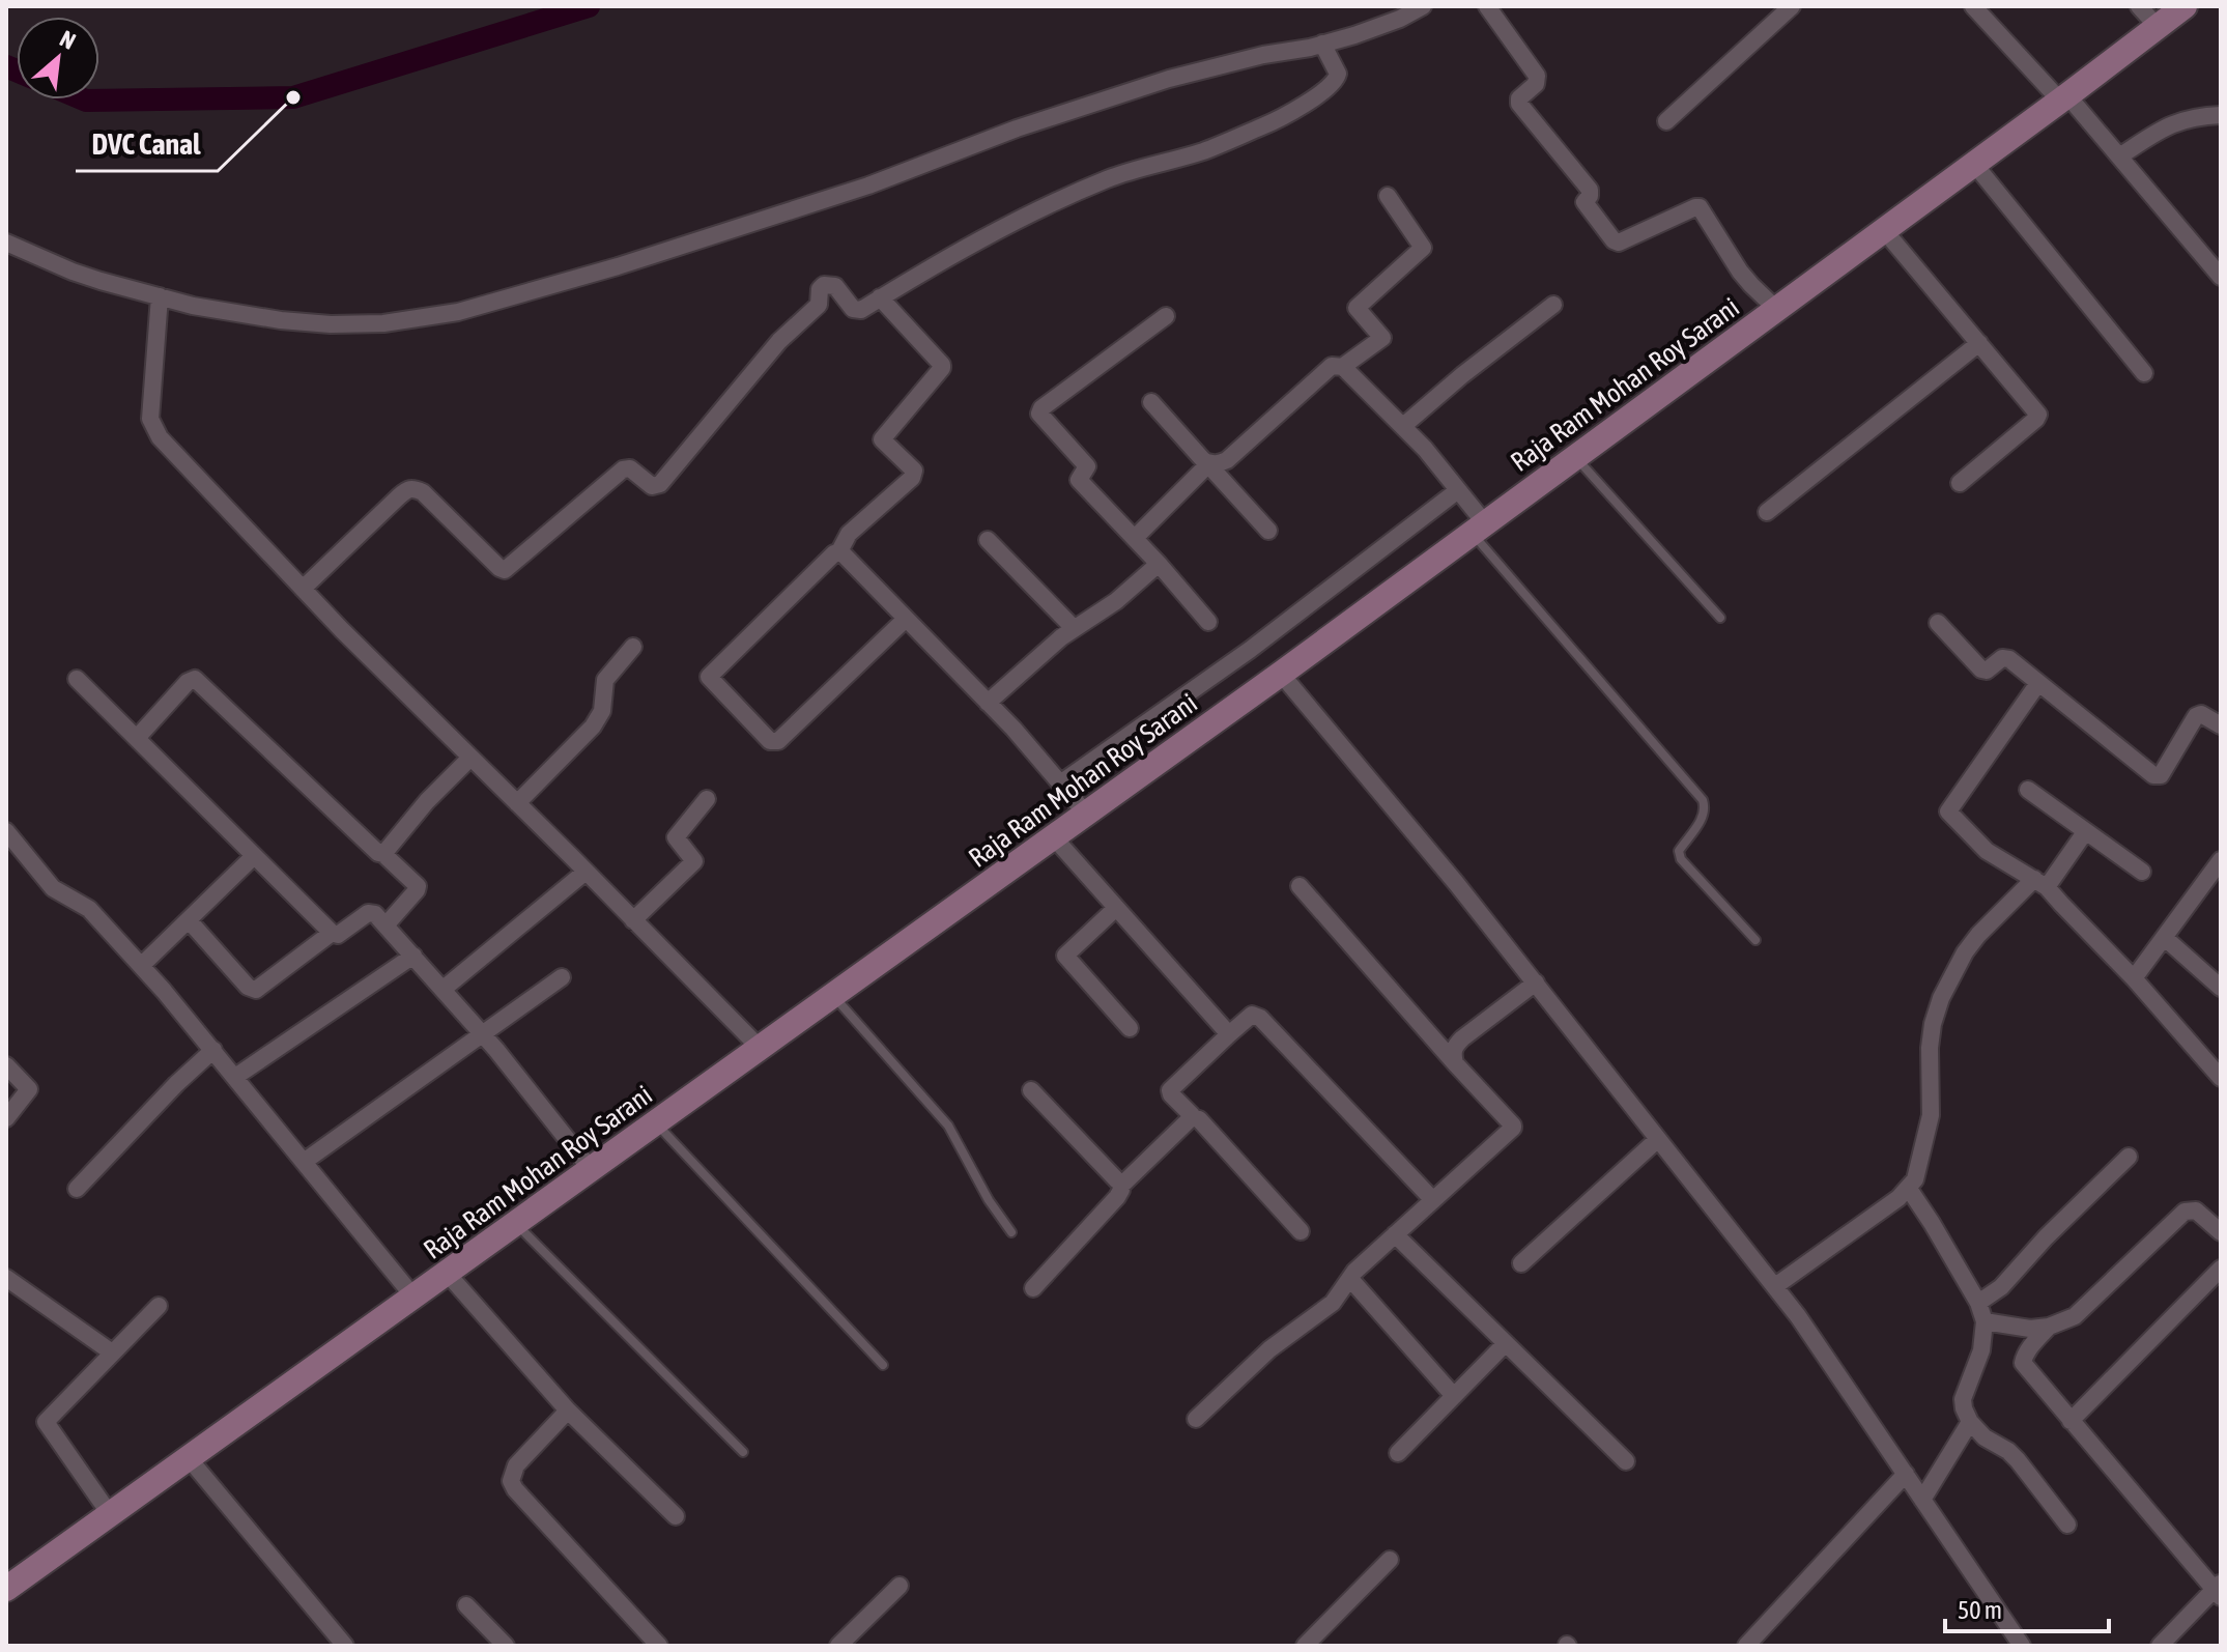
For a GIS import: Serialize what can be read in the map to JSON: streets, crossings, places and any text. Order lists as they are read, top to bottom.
{
  "streets": {
    "street": ["Raja Ram Mohan Roy Sarani"]
  },
  "places": ["DVC Canal"],
  "scale_bar": "50 m",
  "north": "top right"
}
